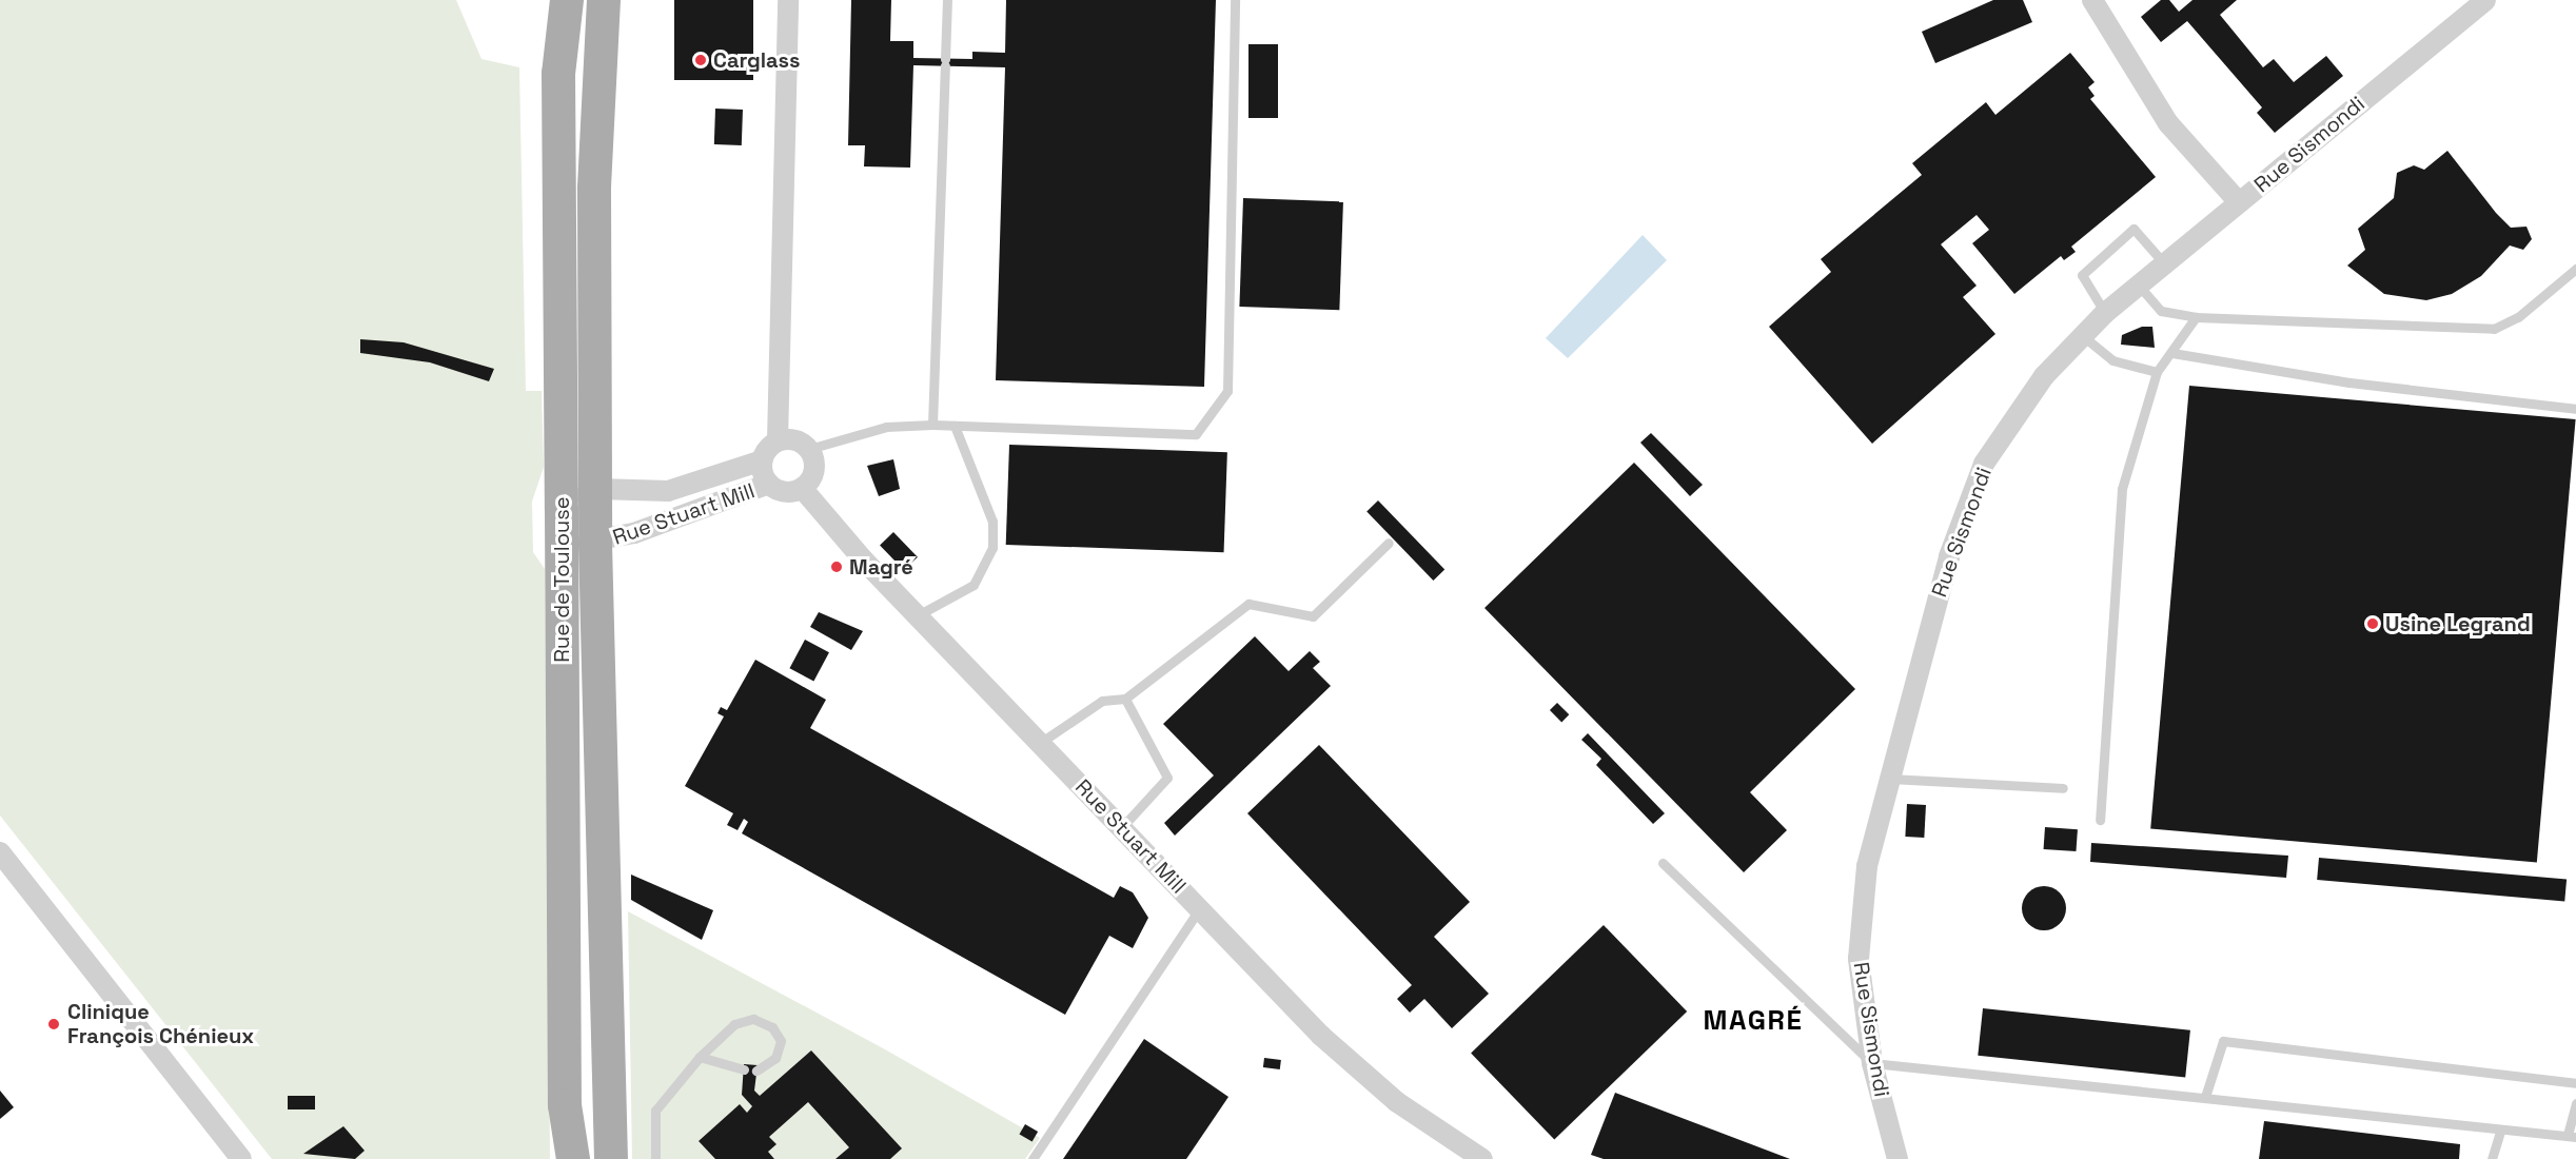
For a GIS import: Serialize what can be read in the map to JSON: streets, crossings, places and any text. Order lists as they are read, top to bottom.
{
  "streets": {
    "main road": ["Rue de Toulouse"],
    "street": ["Rue Sismondi", "Rue Stuart Mill"]
  },
  "crossings": [
    ["Rue Stuart Mill", "Rue de Toulouse"]
  ],
  "districts": ["MAGRÉ"],
  "places": [
    "Carglass",
    "Magré",
    "Usine Legrand",
    "Clinique François Chénieux"
  ]
}
